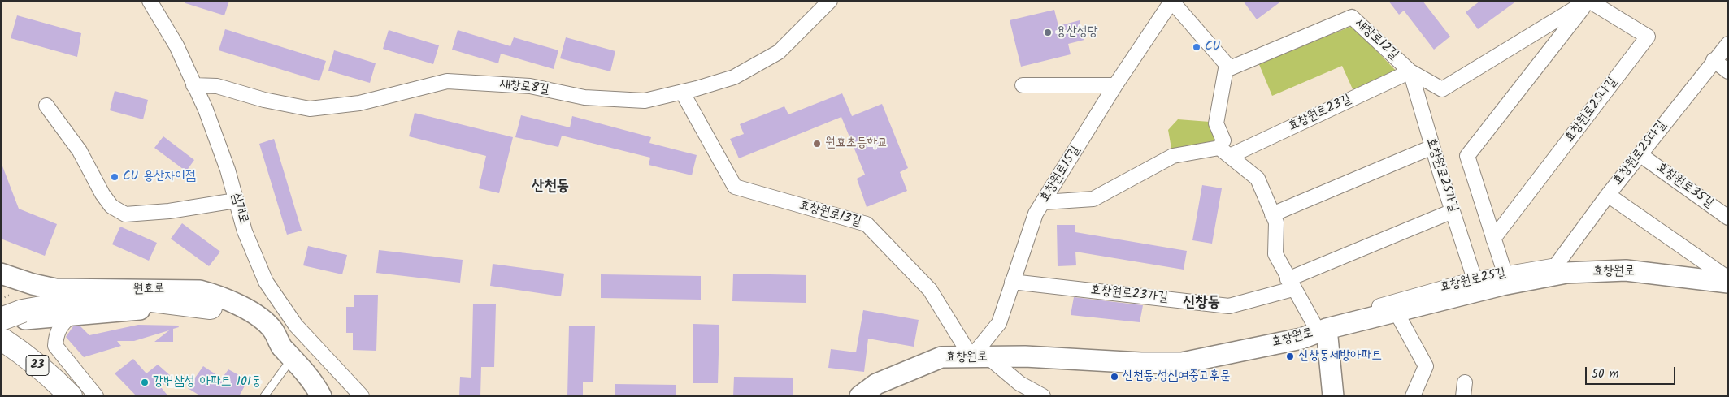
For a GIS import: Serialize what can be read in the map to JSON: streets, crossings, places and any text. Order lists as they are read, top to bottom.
{
  "streets": {
    "highway": ["23"],
    "street": [
      "새창로12길",
      "새창로8길",
      "효창원로25나길",
      "효창원로23길",
      "효창원로25다길",
      "효창원로15길",
      "효창원로25가길",
      "효창원로35길",
      "삼개로",
      "효창원로13길",
      "효창원로",
      "효창원로25길",
      "원효로",
      "효창원로23가길"
    ]
  },
  "crossings": [
    ["새창로12길", "효창원로25나길"],
    ["새창로12길", "효창원로23길"],
    ["새창로12길", "효창원로25가길"],
    ["새창로8길", "삼개로"],
    ["새창로8길", "효창원로13길"],
    ["효창원로23길", "효창원로15길"],
    ["효창원로23길", "효창원로25가길"],
    ["효창원로25다길", "효창원로35길"],
    ["효창원로25다길", "효창원로25길"],
    ["효창원로15길", "효창원로13길"],
    ["효창원로15길", "효창원로"],
    ["효창원로15길", "효창원로23가길"],
    ["효창원로25가길", "효창원로25길"],
    ["효창원로13길", "효창원로"],
    ["효창원로", "효창원로25길"]
  ],
  "districts": ["산천동", "신창동"],
  "places": [
    "용산성당",
    "CU",
    "원효초등학교",
    "CU 용산자이점",
    "신창동세방아파트",
    "산천동.성심여중고후문",
    "강변삼성 아파트 101동"
  ],
  "scale_bar": "50 m"
}
